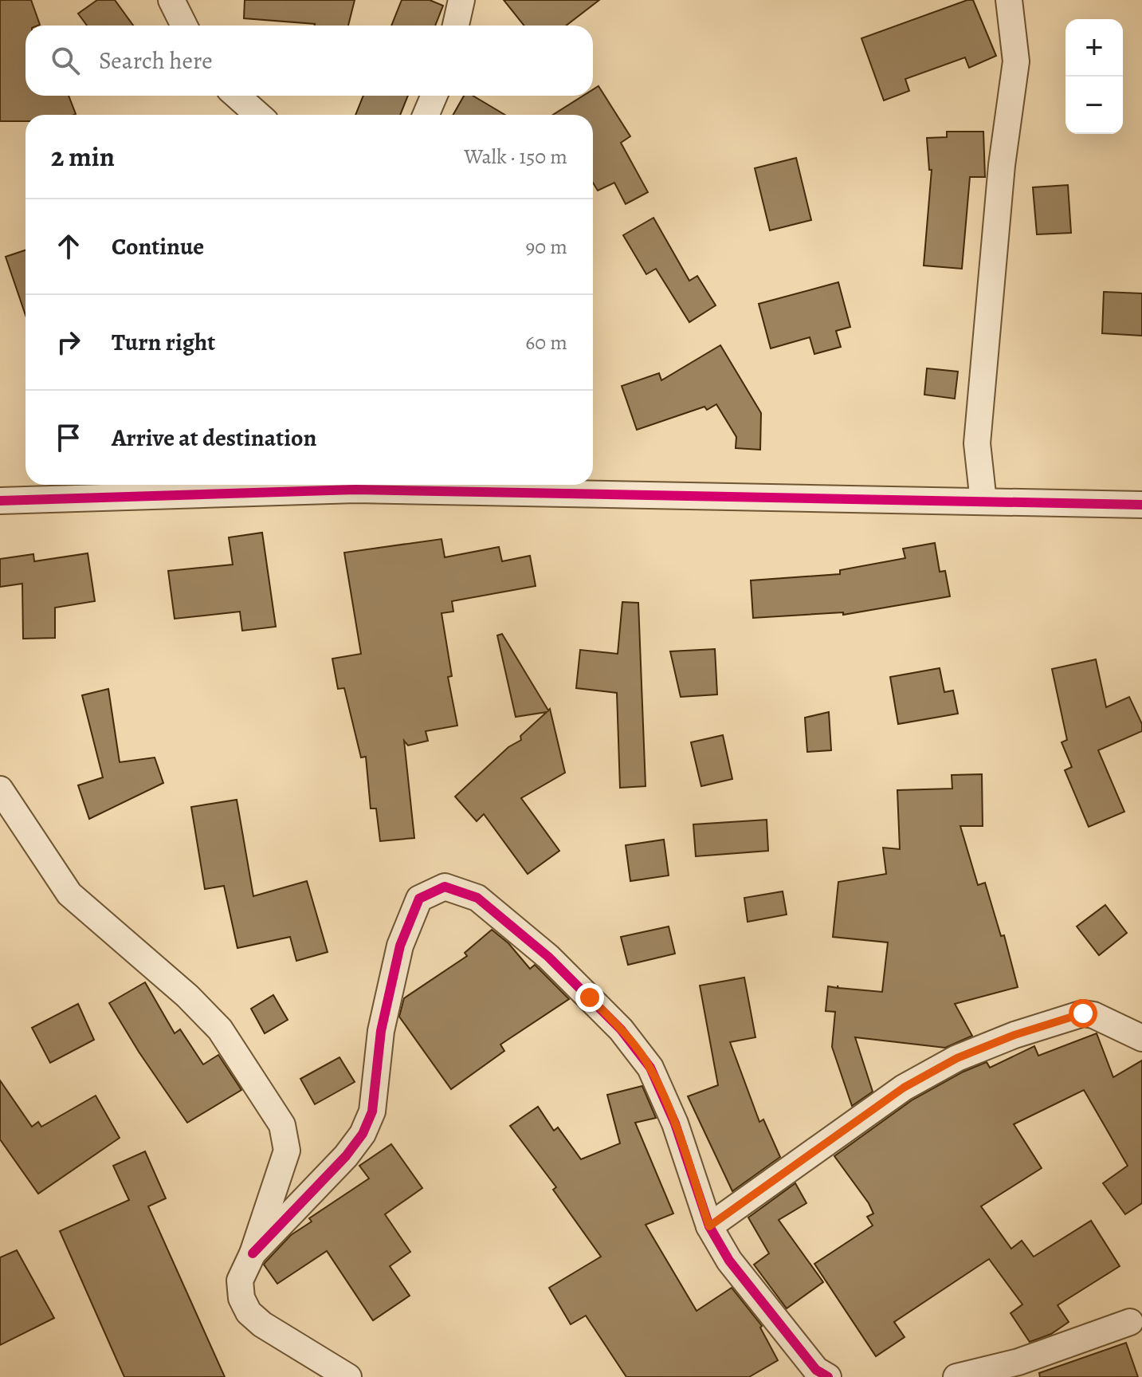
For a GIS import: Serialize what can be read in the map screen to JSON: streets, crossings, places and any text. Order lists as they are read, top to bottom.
{
  "page": {
    "map_buttons": ["+", "−"],
    "search": "Search here",
    "heading": ["2 min", "Walk · 150 m"],
    "list": [
      ["Continue", "90 m"],
      ["Turn right", "60 m"],
      "Arrive at destination"
    ]
  }
}
